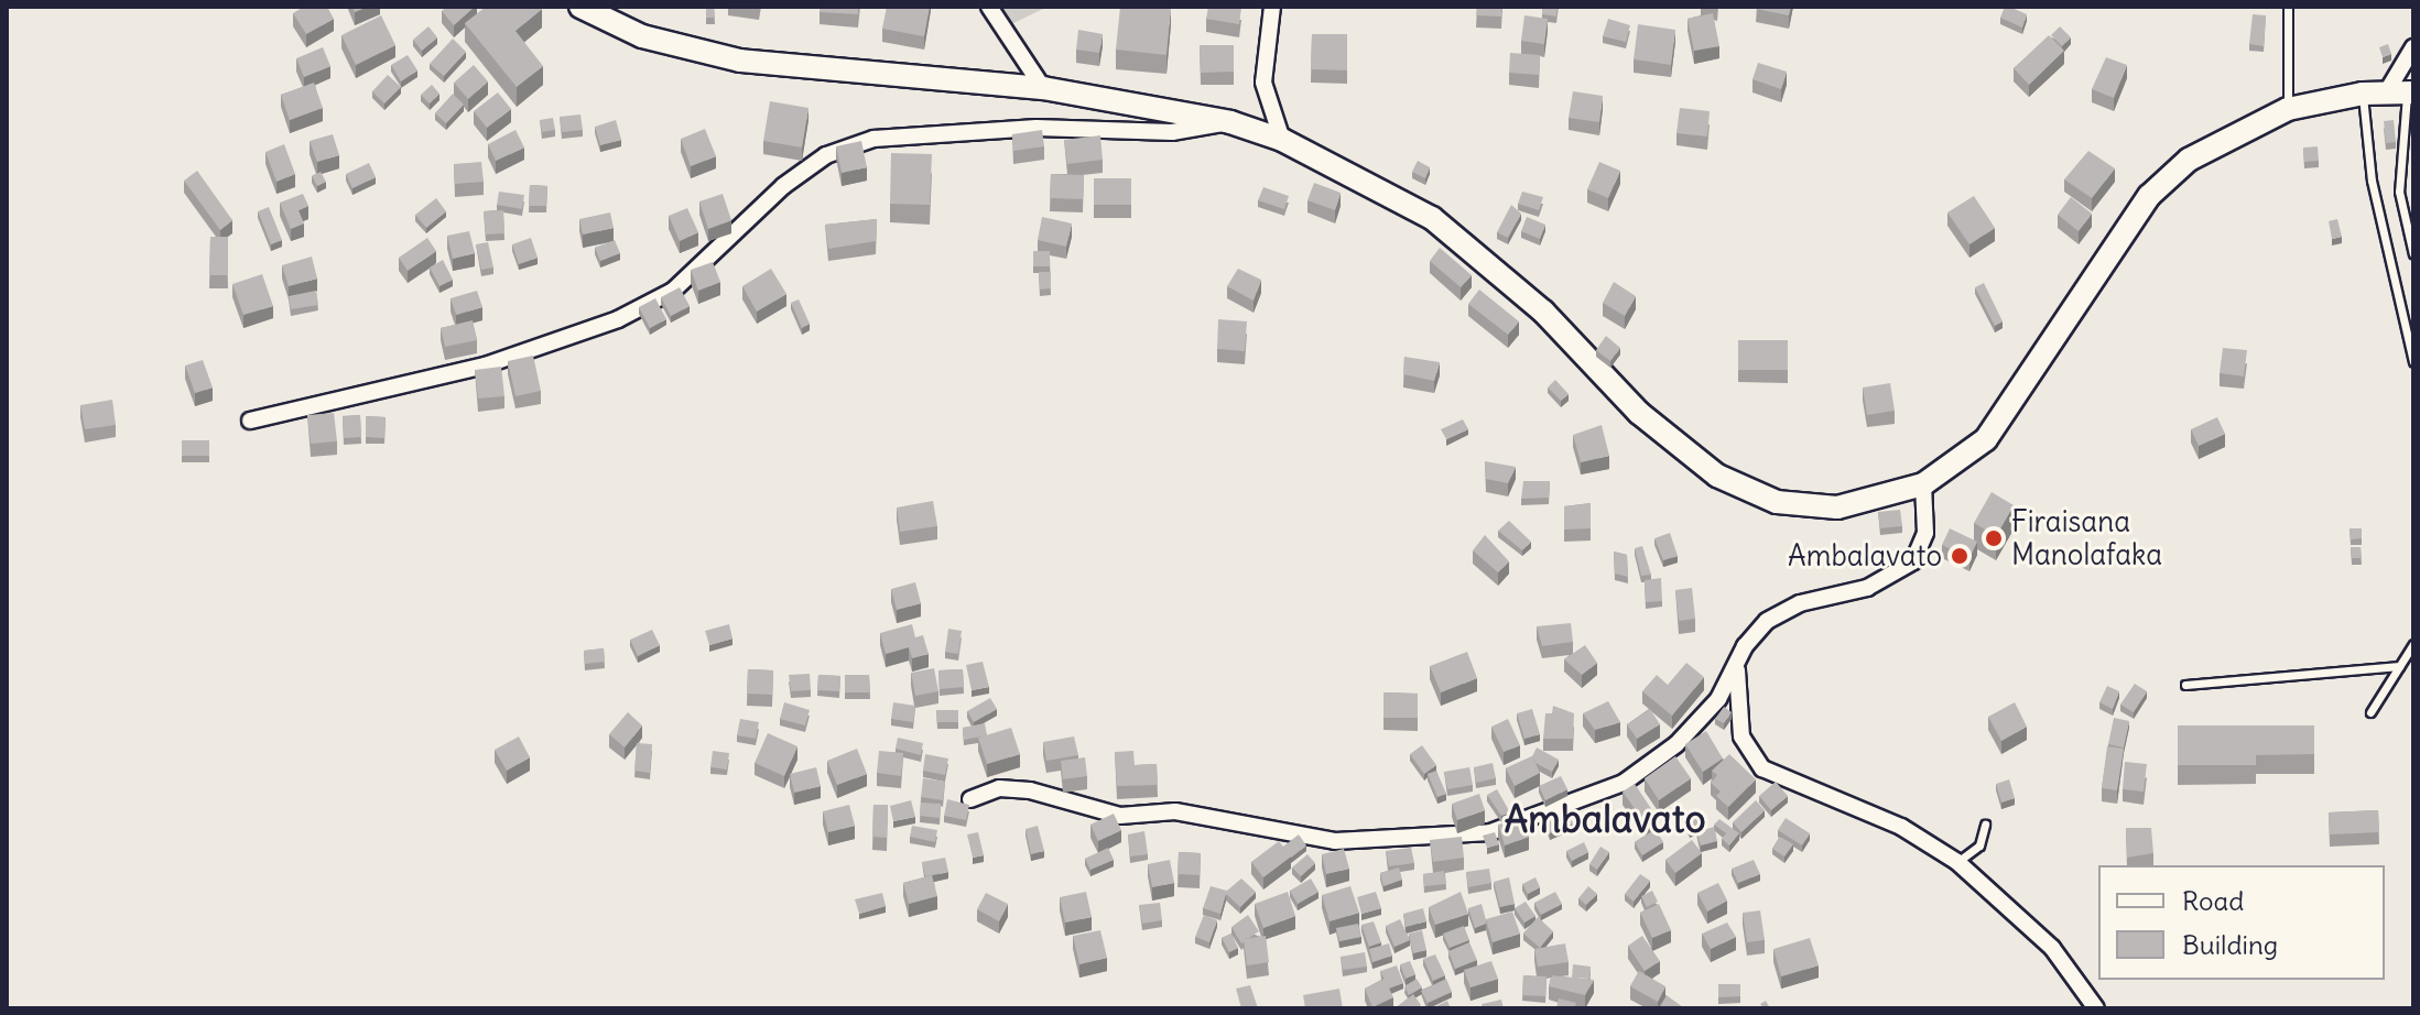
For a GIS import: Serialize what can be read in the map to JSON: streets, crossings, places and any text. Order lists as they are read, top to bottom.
{
  "districts": ["Ambalavato"],
  "places": ["Firaisana Manolafaka", "Ambalavato"],
  "legend": ["Road", "Building"]
}
